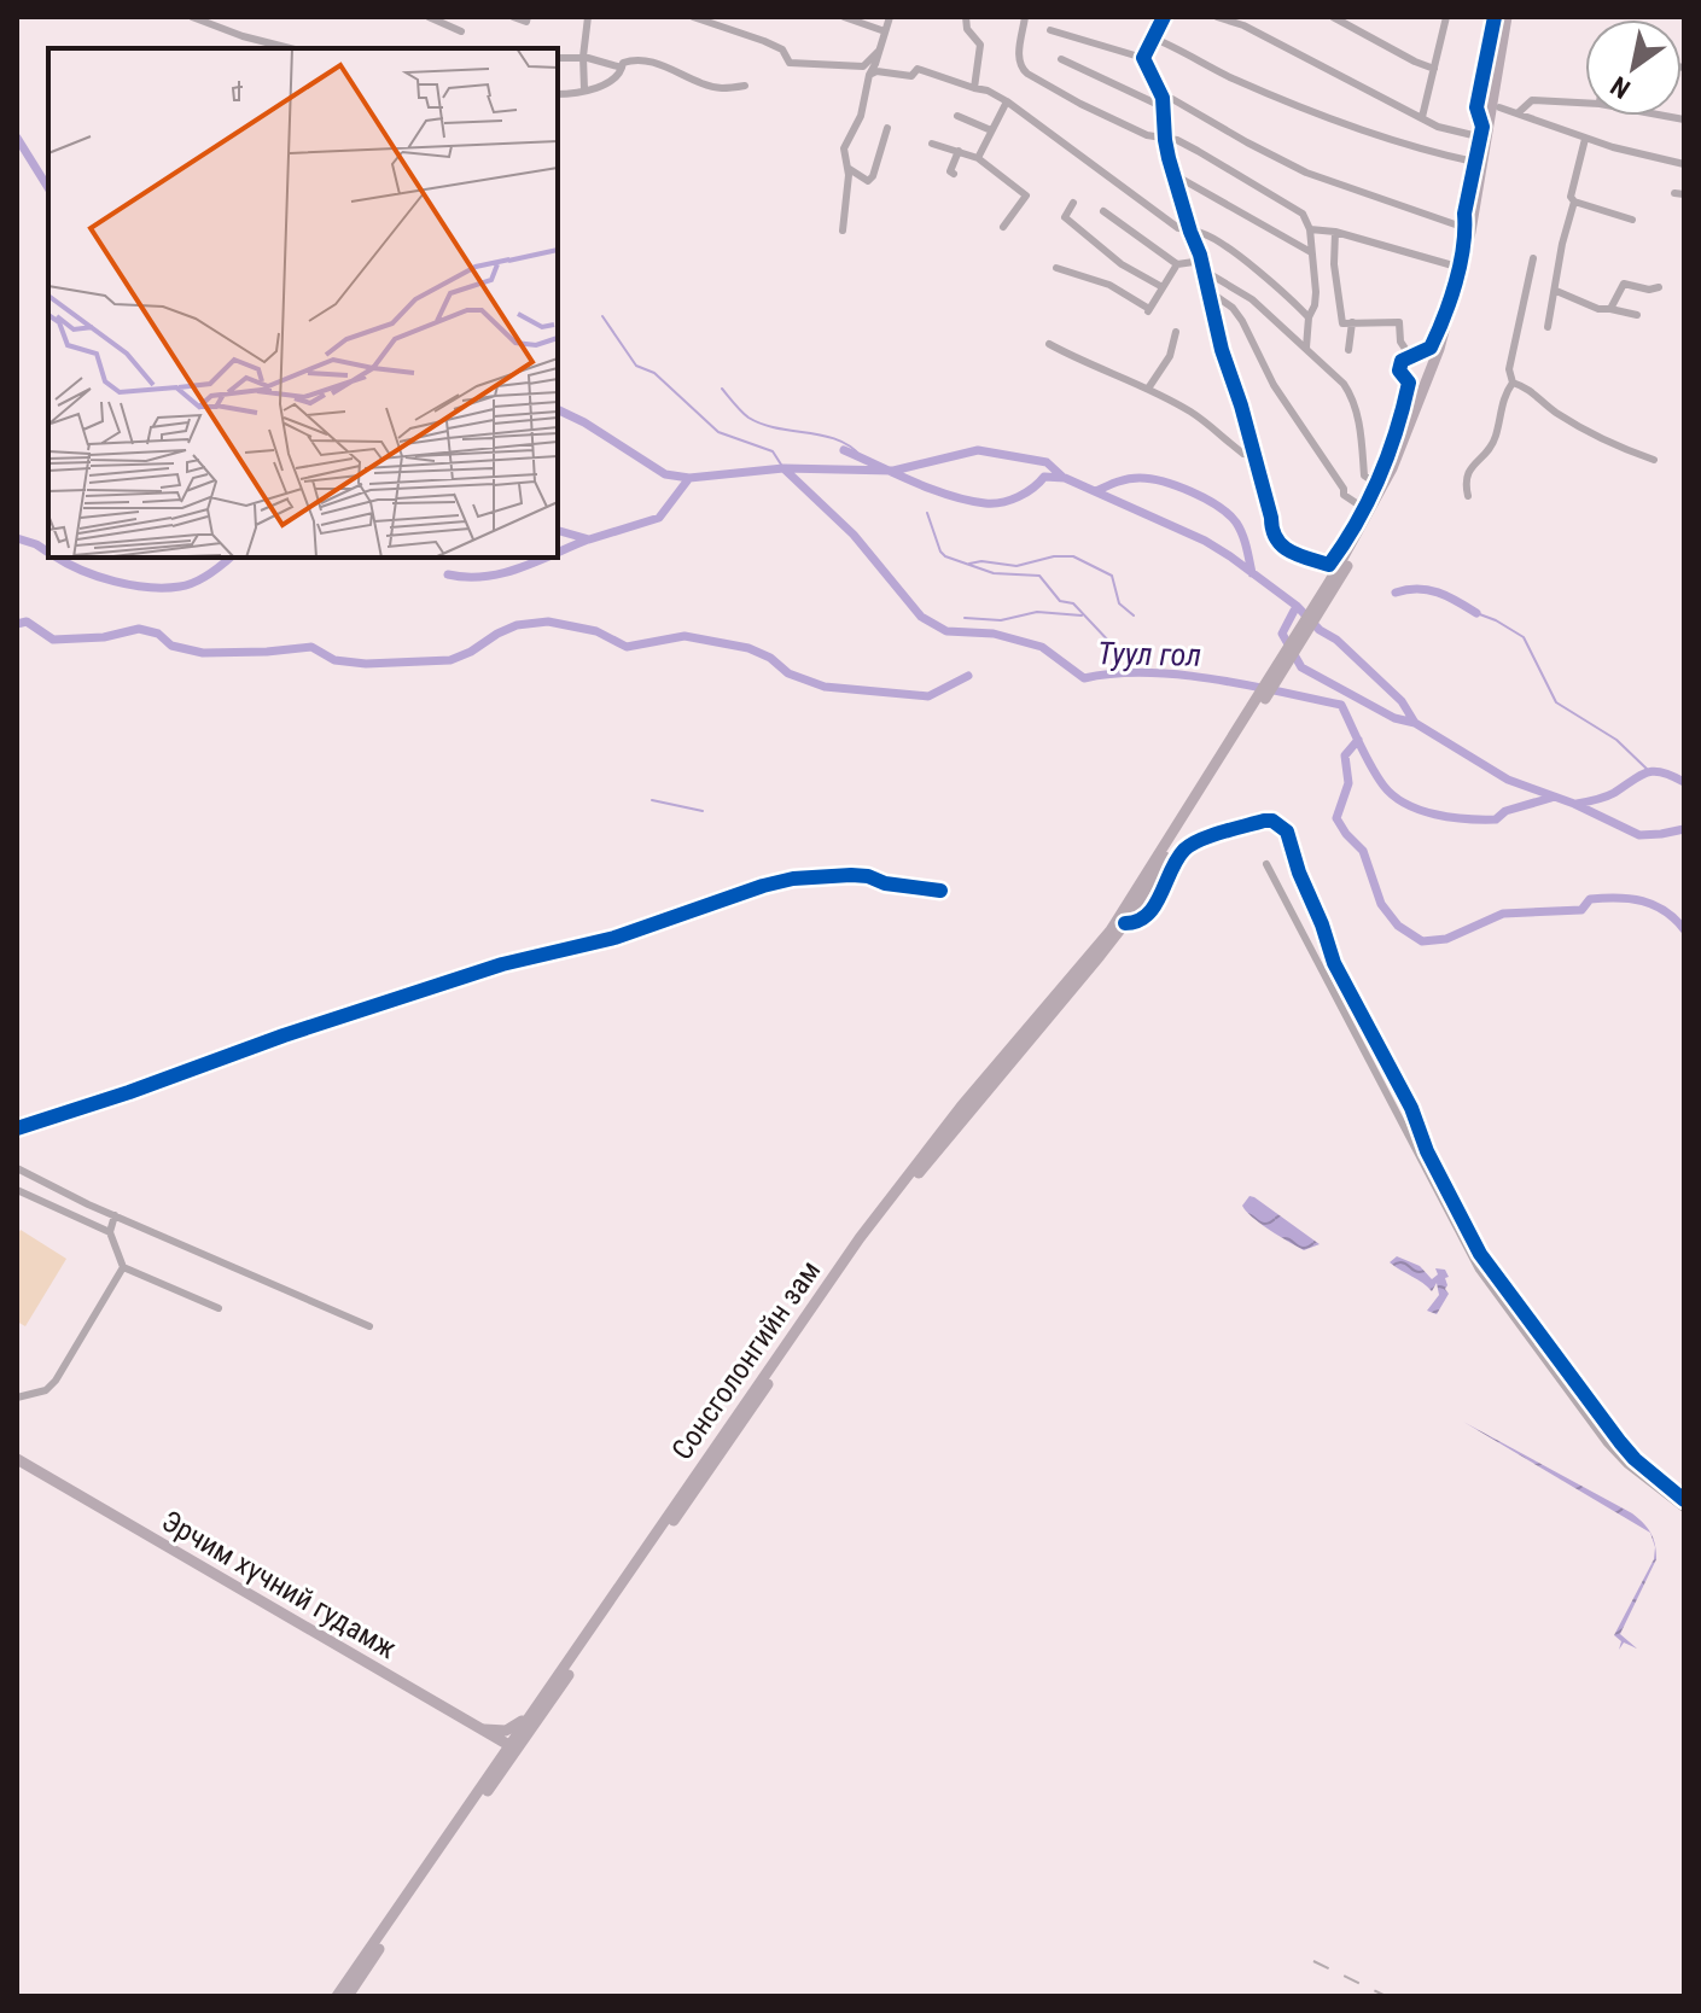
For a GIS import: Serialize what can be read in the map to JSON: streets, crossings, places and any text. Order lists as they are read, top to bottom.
{
  "streets": {
    "main road": ["Сонсголонгийн зам", "Эрчим хүчний гудамж"]
  },
  "crossings": [
    ["Сонсголонгийн зам", "Эрчим хүчний гудамж"]
  ],
  "water": ["Туул гол"],
  "north": "bottom left"
}
